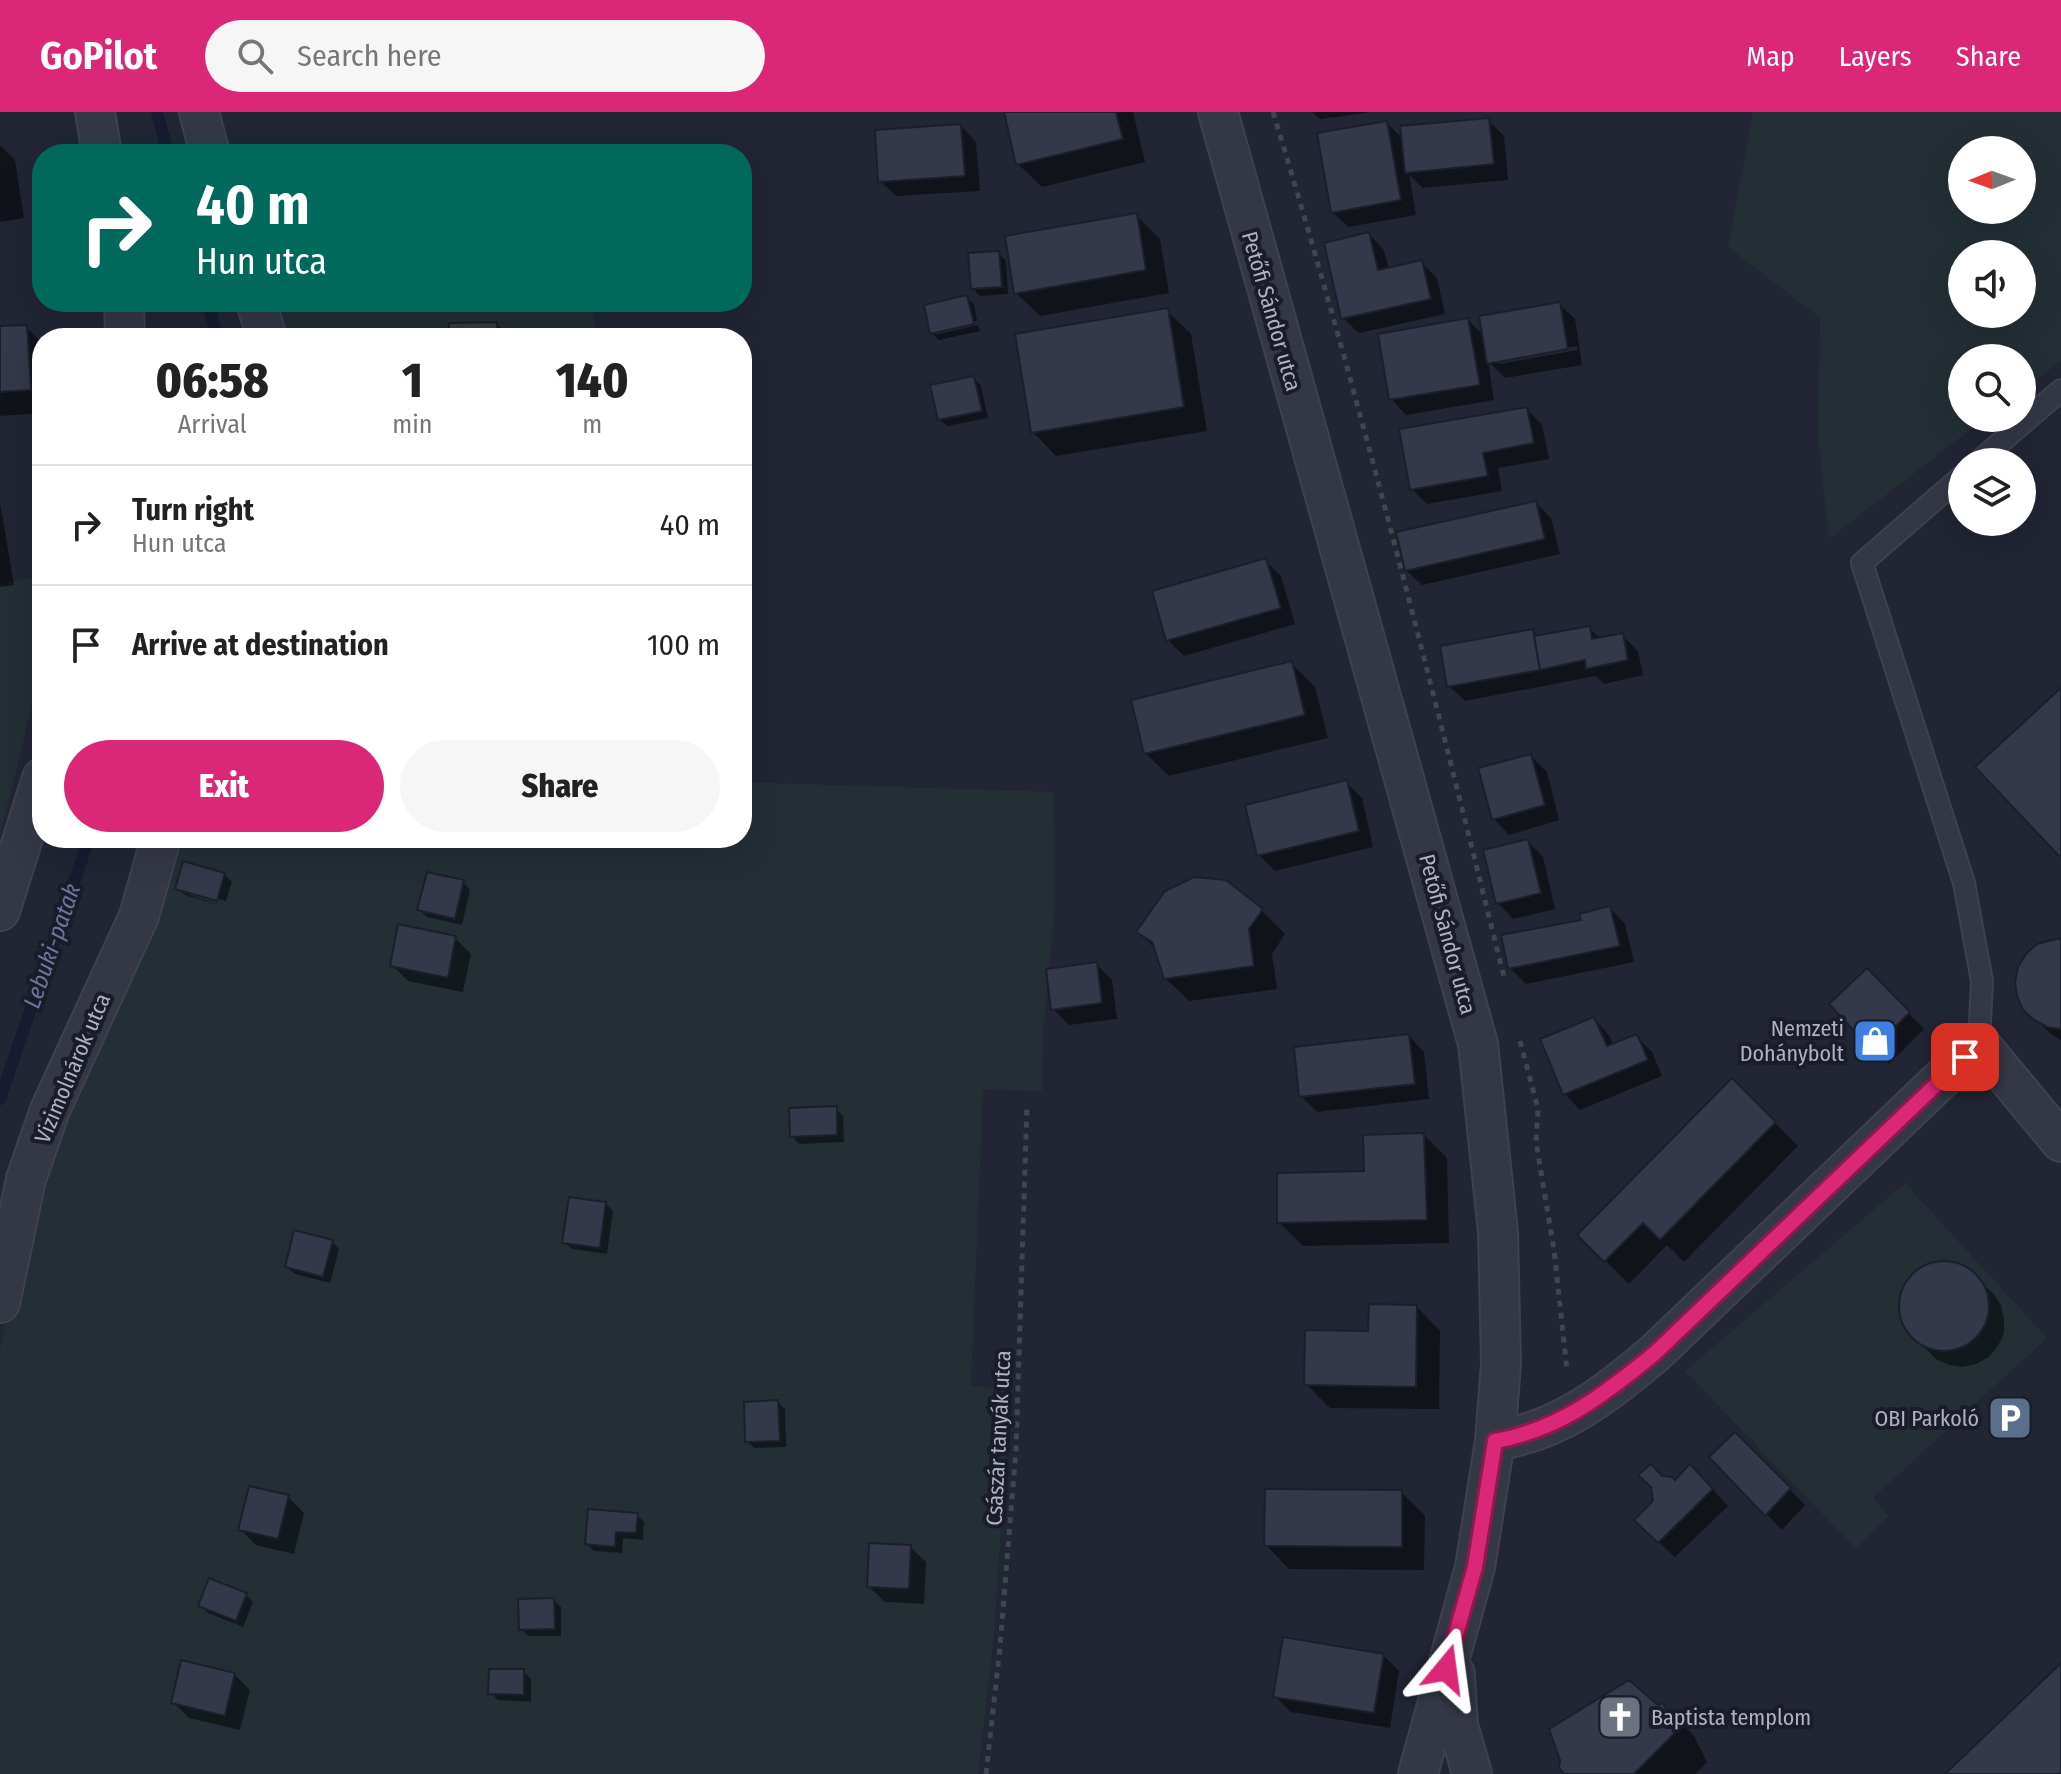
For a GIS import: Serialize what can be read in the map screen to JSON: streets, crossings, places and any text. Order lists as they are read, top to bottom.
{
  "streets": {
    "street": ["Petőfi Sándor utca", "Vizimolnárok utca"],
    "path": ["Császár tanyák utca"]
  },
  "water": ["Lebuki-patak"],
  "places": {
    "shop": ["Nemzeti Dohánybolt"],
    "parking": ["OBI Parkoló"],
    "church": ["Baptista templom"]
  },
  "north": "left",
  "page": {
    "header": "GoPilot",
    "search": "Search here",
    "nav": ["Map", "Layers", "Share"],
    "turn": ["40 m", "Hun utca"],
    "eta": [
      "06:58",
      "Arrival",
      "1",
      "min",
      "140",
      "m"
    ],
    "list": [
      {
        "name": "Turn right",
        "note": "Hun utca",
        "value": "40 m"
      },
      {
        "name": "Arrive at destination",
        "value": "100 m"
      }
    ],
    "buttons": ["Exit", "Share"]
  }
}
